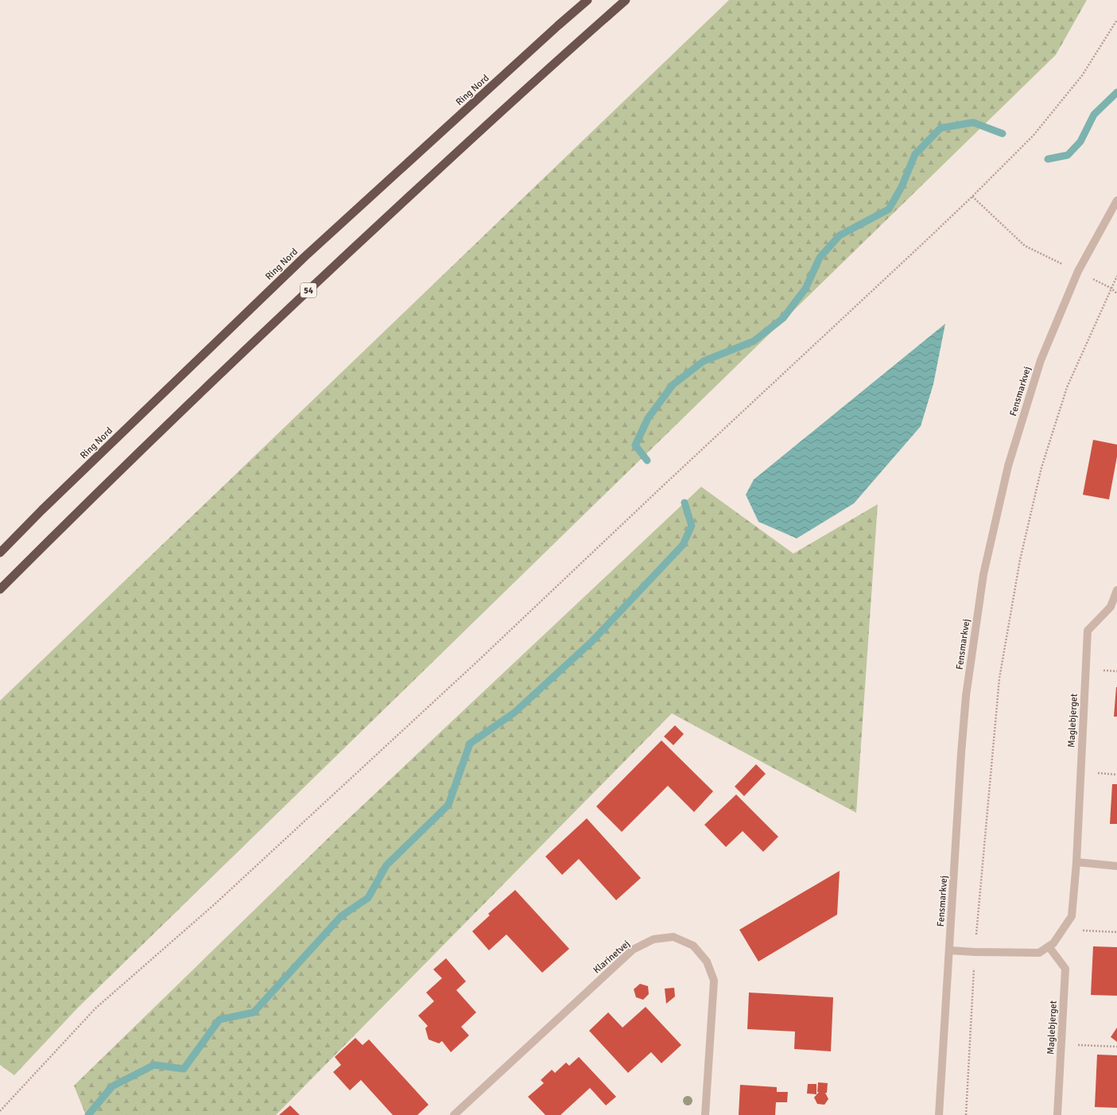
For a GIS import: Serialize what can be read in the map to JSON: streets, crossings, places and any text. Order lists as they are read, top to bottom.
{
  "streets": {
    "highway": ["Ring Nord", "54"],
    "street": ["Fensmarkvej", "Maglebjerget", "Klarinetvej"]
  },
  "crossings": [
    ["Fensmarkvej", "Maglebjerget"]
  ]
}
